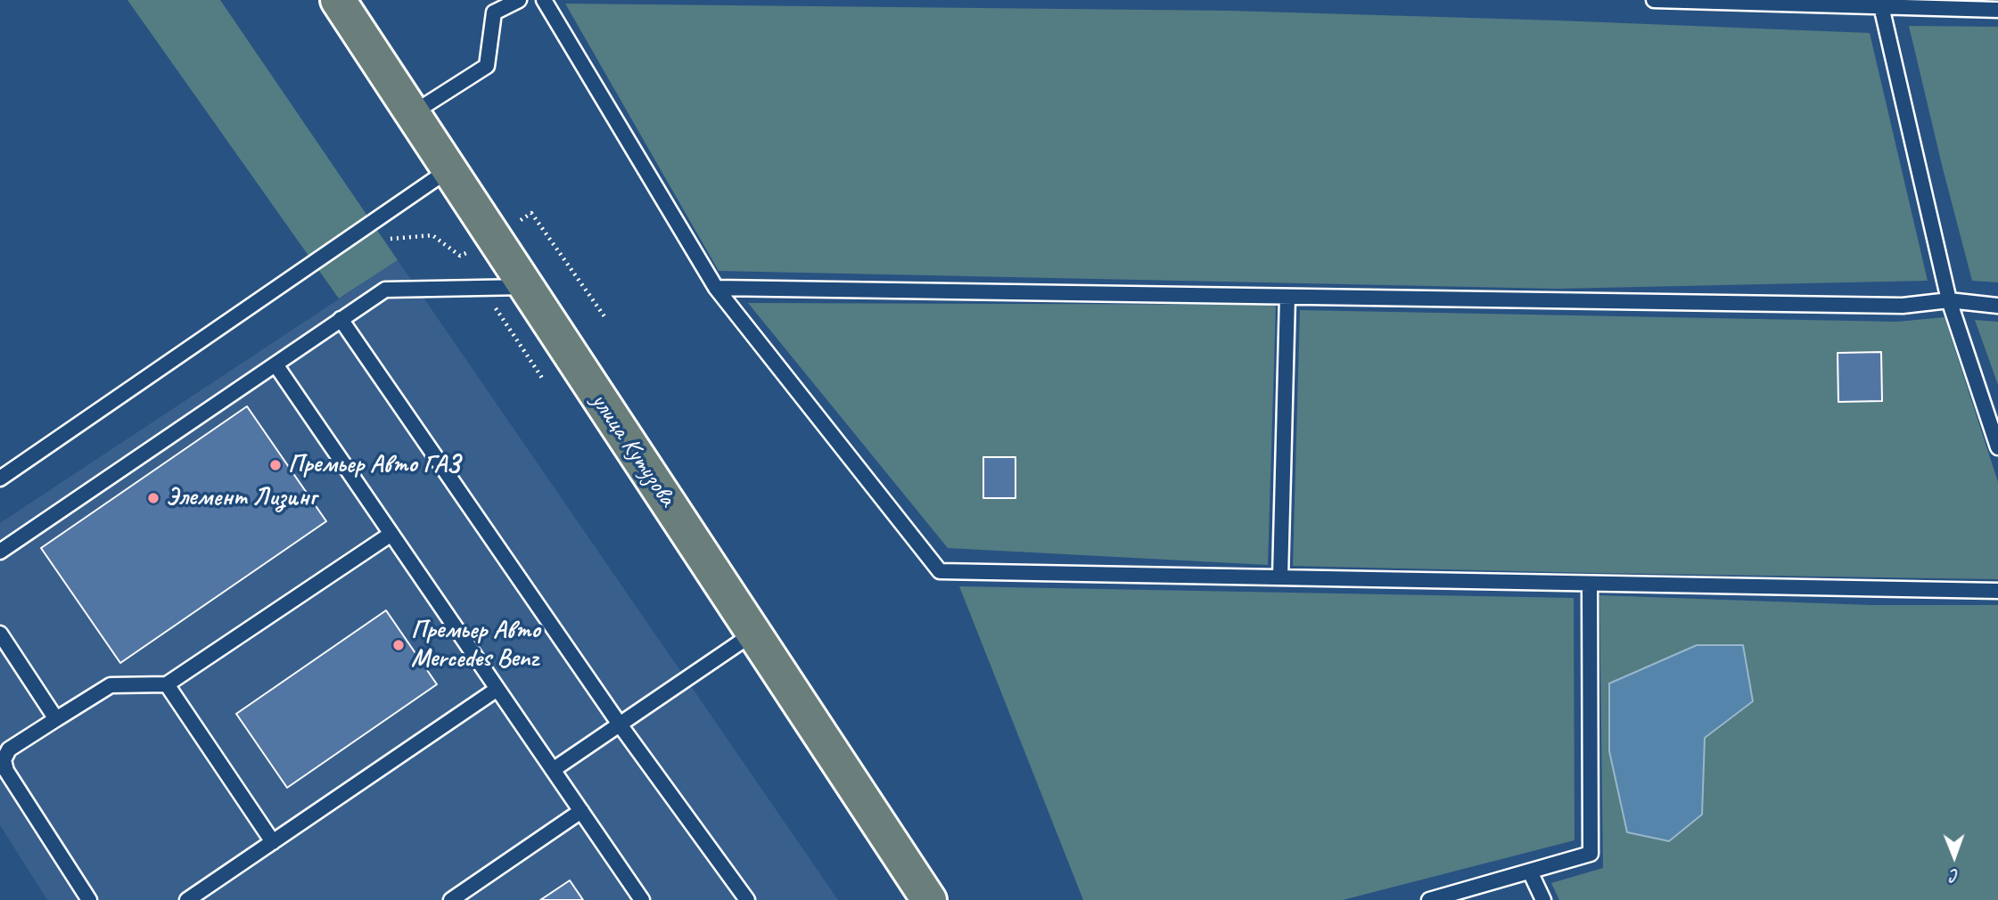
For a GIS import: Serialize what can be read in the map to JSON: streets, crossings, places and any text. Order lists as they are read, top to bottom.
{
  "streets": {
    "main road": ["улица Кутузова"]
  },
  "places": ["Премьер Авто ГАЗ", "Элемент Лизинг", "Премьер Авто Mercedes Benz"],
  "north": "bottom"
}
